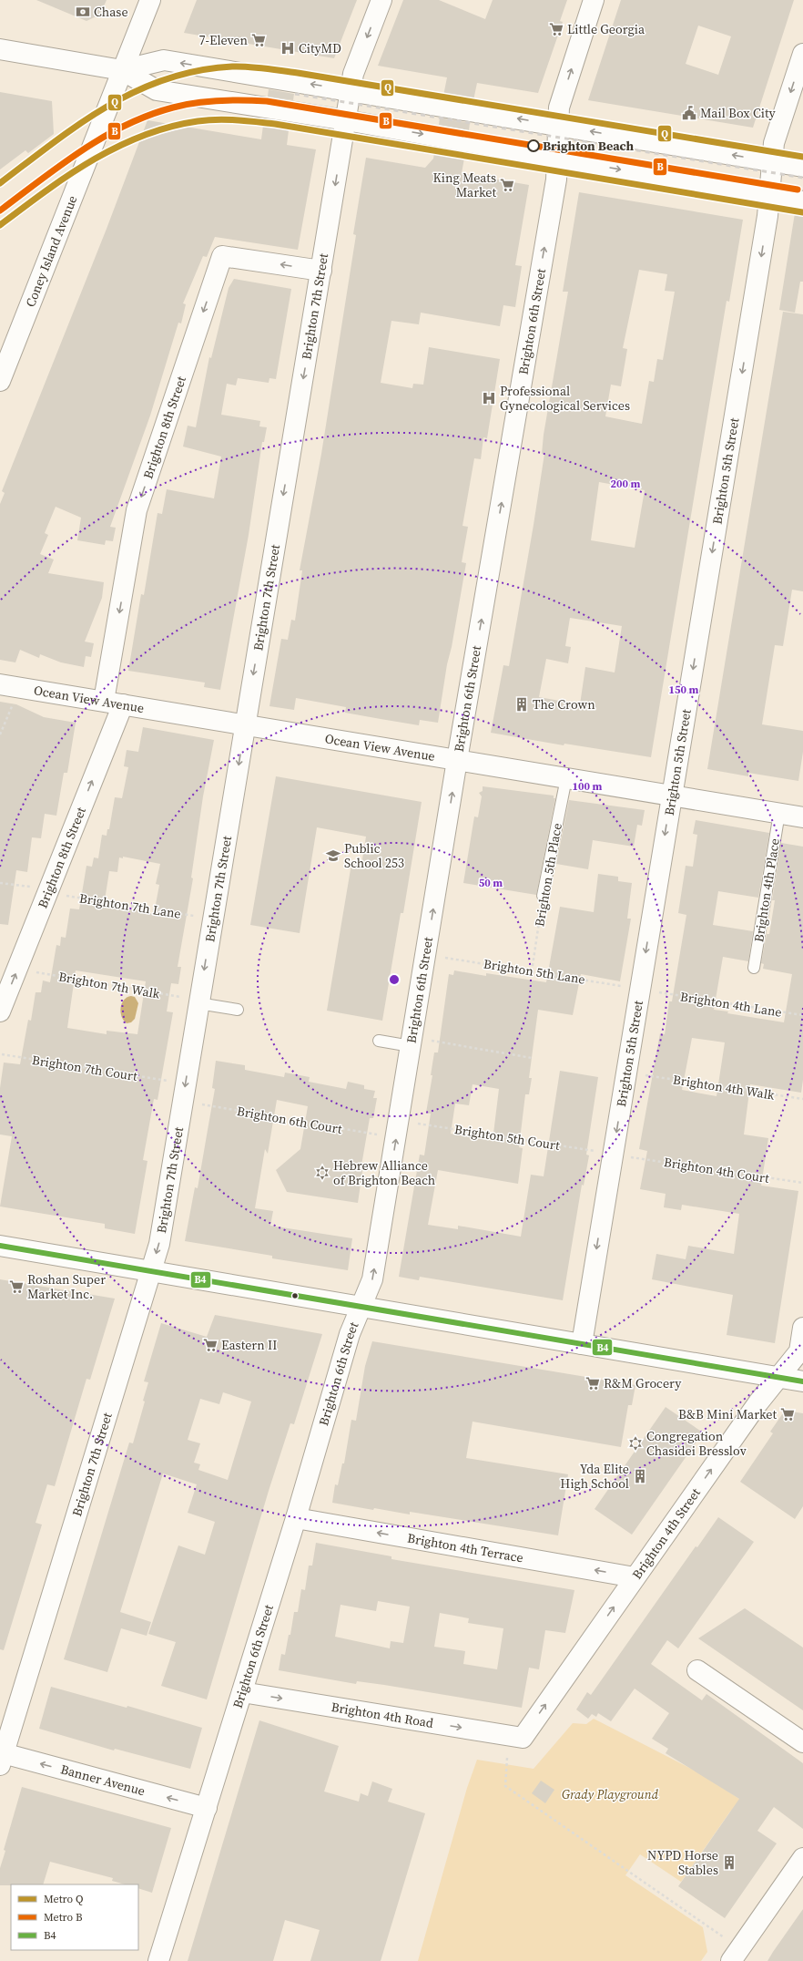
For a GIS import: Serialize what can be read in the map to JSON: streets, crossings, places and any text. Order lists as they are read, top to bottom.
{
  "streets": {
    "street": [
      "Coney Island Avenue",
      "Brighton 7th Street",
      "Brighton 6th Street",
      "Brighton 8th Street",
      "Brighton 5th Street",
      "Ocean View Avenue",
      "Brighton 4th Street",
      "Brighton 4th Terrace",
      "Brighton 4th Road",
      "Banner Avenue"
    ],
    "lane": ["Brighton 5th Place", "Brighton 4th Place"],
    "path": [
      "Brighton 7th Lane",
      "Brighton 5th Lane",
      "Brighton 7th Walk",
      "Brighton 4th Lane",
      "Brighton 7th Court",
      "Brighton 4th Walk",
      "Brighton 6th Court",
      "Brighton 5th Court",
      "Brighton 4th Court"
    ]
  },
  "crossings": [
    ["Brighton 7th Street", "Brighton 8th Street"],
    ["Brighton 7th Street", "Ocean View Avenue"],
    ["Brighton 7th Street", "Brighton 7th Walk"],
    ["Brighton 7th Street", "Banner Avenue"],
    ["Brighton 6th Street", "Ocean View Avenue"],
    ["Brighton 6th Street", "Brighton 4th Terrace"],
    ["Brighton 6th Street", "Brighton 4th Road"],
    ["Brighton 6th Street", "Banner Avenue"],
    ["Brighton 8th Street", "Ocean View Avenue"],
    ["Brighton 5th Street", "Ocean View Avenue"],
    ["Ocean View Avenue", "Brighton 5th Place"],
    ["Ocean View Avenue", "Brighton 4th Place"],
    ["Brighton 5th Place", "Brighton 5th Lane"],
    ["Brighton 4th Street", "Brighton 4th Terrace"],
    ["Brighton 4th Street", "Brighton 4th Road"]
  ],
  "one_way": [
    "Brighton 7th Street",
    "Brighton 6th Street",
    "Brighton 5th Street",
    "Brighton 4th Street",
    "Brighton 4th Terrace",
    "Brighton 4th Road",
    "Banner Avenue"
  ],
  "parks": ["Grady Playground"],
  "places": {
    "bank": ["Chase"],
    "supermarket": [
      "Little Georgia",
      "7-Eleven",
      "King Meats Market",
      "Roshan Super Market Inc.",
      "Eastern II",
      "R&M Grocery",
      "B&B Mini Market"
    ],
    "hospital": ["CityMD", "Professional Gynecological Services"],
    "public building": ["Mail Box City"],
    "other": ["Brighton Beach"],
    "building": ["The Crown", "Yda Elite High School", "NYPD Horse Stables"],
    "school or university": ["Public School 253"],
    "synagogue": ["Hebrew Alliance of Brighton Beach", "Congregation Chasidei Bresslov"]
  },
  "lines": ["metro line Q", "metro line B", "transit line B4"],
  "legend": ["Metro Q", "Metro B", "B4"],
  "rings": [
    "200 m",
    "150 m",
    "100 m",
    "50 m"
  ]
}
